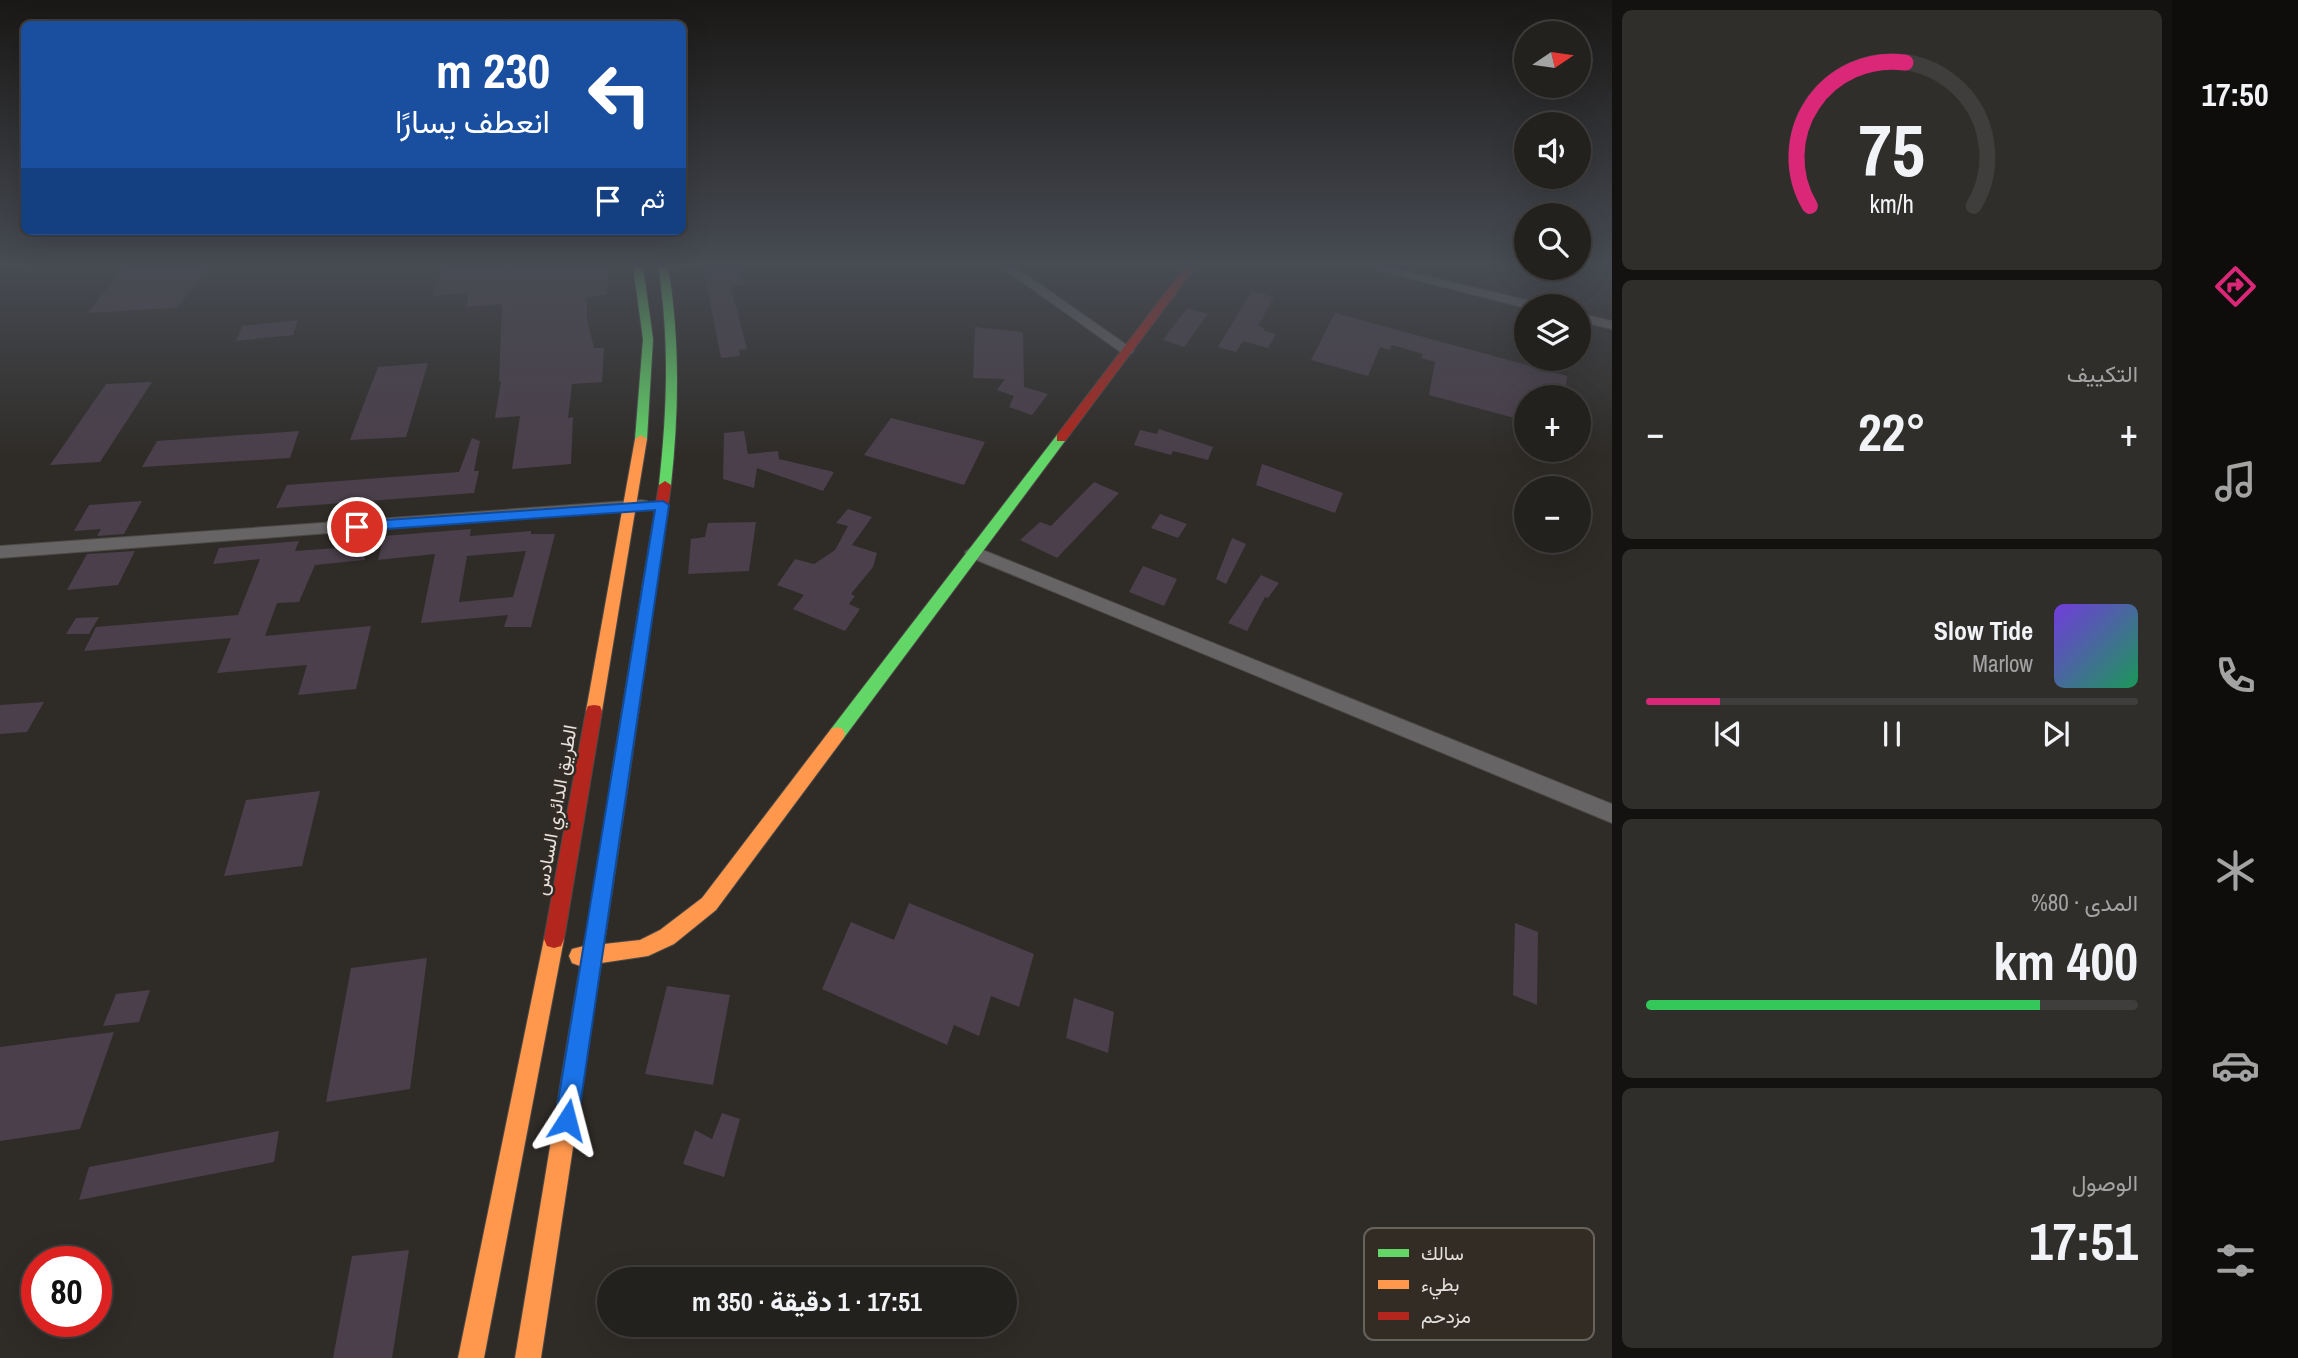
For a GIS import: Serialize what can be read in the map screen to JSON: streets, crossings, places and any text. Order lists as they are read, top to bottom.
{
  "streets": {
    "main road": ["الطريق الدائري السادس"]
  },
  "legend": ["سالك", "بطيء", "مزدحم"],
  "north": "right",
  "page": {
    "tabs": "17:50",
    "map_buttons": ["+", "−"],
    "turn": ["230 m", "انعطف يسارًا"],
    "then": "ثم",
    "tile": [
      "التكييف",
      ["المدى · 80%", "400 km"],
      ["الوصول", "17:51"]
    ],
    "heat": ["−", "22°", "+"],
    "song": ["Slow Tide", "Marlow"],
    "limit": "80",
    "trip": "17:51 · 1 دقيقة · 350 m",
    "gauge": ["75", "km/h"]
  }
}
